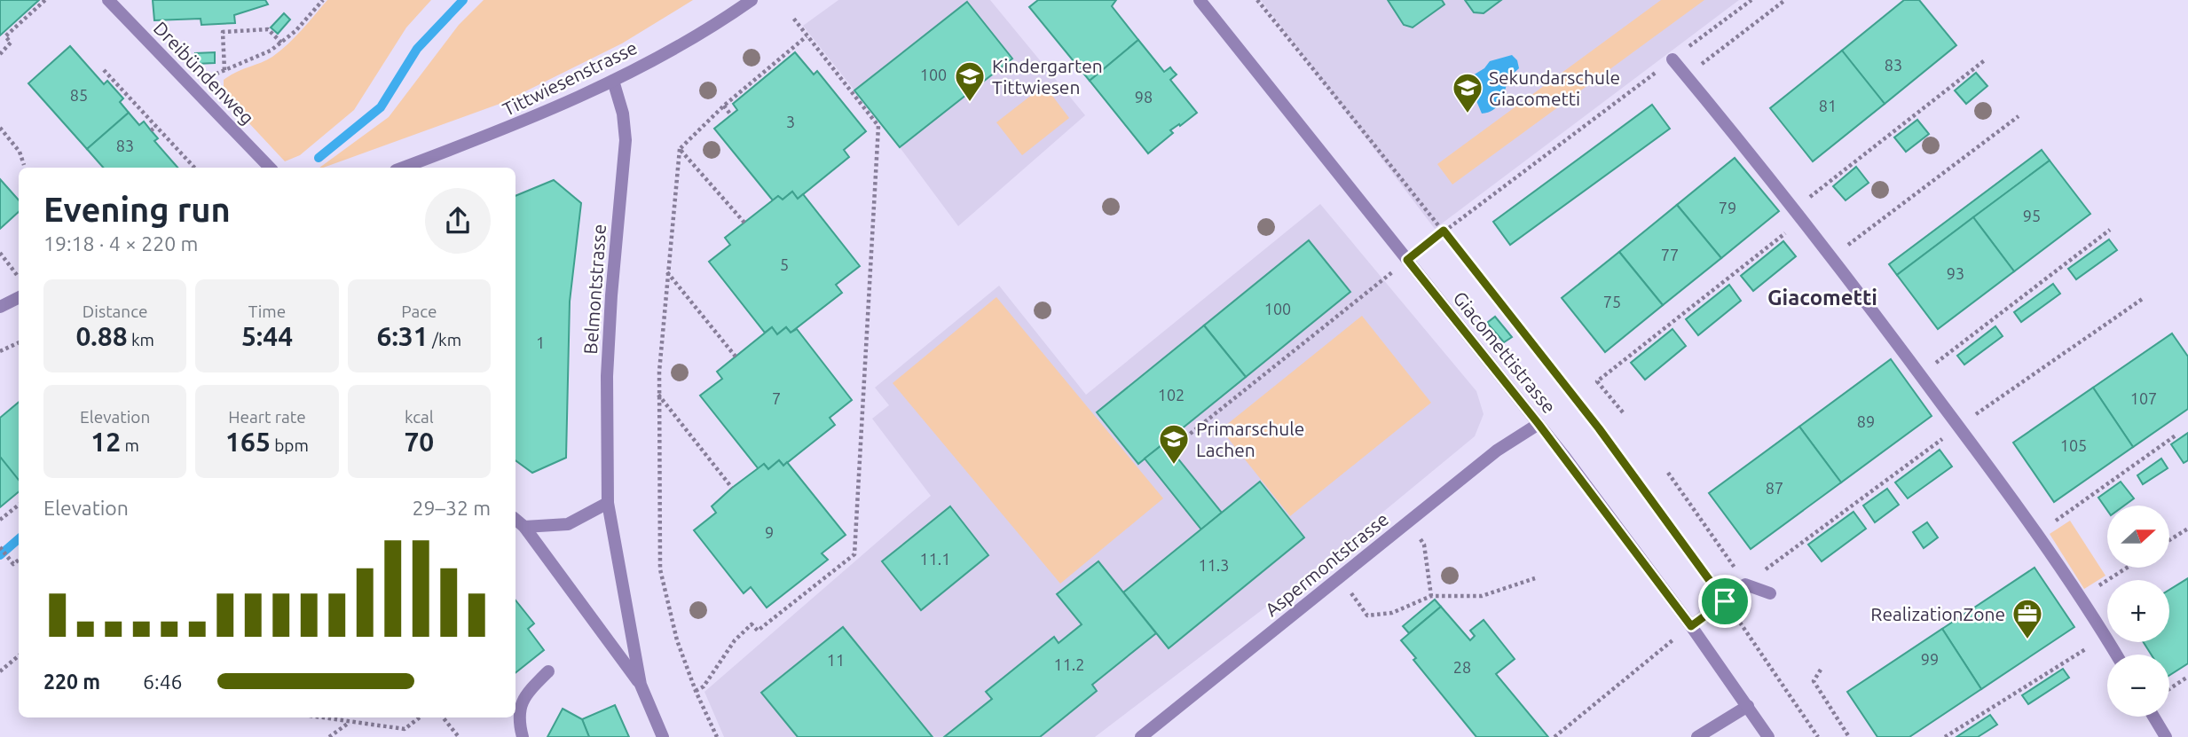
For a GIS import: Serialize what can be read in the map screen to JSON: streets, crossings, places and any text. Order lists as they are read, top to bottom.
{
  "streets": {
    "street": [
      "Dreibündenweg",
      "Tittwiesenstrasse",
      "Belmontstrasse",
      "Giacomettistrasse",
      "Aspermontstrasse"
    ]
  },
  "crossings": [
    ["Tittwiesenstrasse", "Belmontstrasse"],
    ["Giacomettistrasse", "Aspermontstrasse"]
  ],
  "districts": ["Giacometti"],
  "places": {
    "school or university": ["Kindergarten Tittwiesen", "Sekundarschule Giacometti", "Primarschule Lachen"],
    "office": ["RealizationZone"]
  },
  "house_numbers": [
    "83",
    "100",
    "85",
    "98",
    "81",
    "3",
    "83",
    "79",
    "95",
    "77",
    "5",
    "93",
    "75",
    "100",
    "1",
    "102",
    "7",
    "107",
    "89",
    "105",
    "87",
    "9",
    "11.1",
    "11.3",
    "99",
    "11",
    "11.2",
    "28"
  ],
  "north": "right",
  "page": {
    "heading": ["Evening run", "19:18 · 4 × 220 m"],
    "stats": [
      ["Distance", "0.88 km"],
      ["Time", "5:44"],
      ["Pace", "6:31 /km"],
      ["Elevation", "12 m"],
      ["Heart rate", "165 bpm"],
      ["kcal", "70"]
    ],
    "chart": ["Elevation", "29–32 m"],
    "map_buttons": ["+", "−"],
    "list": [
      {
        "name": "220 m",
        "note": "6:46"
      }
    ]
  }
}
